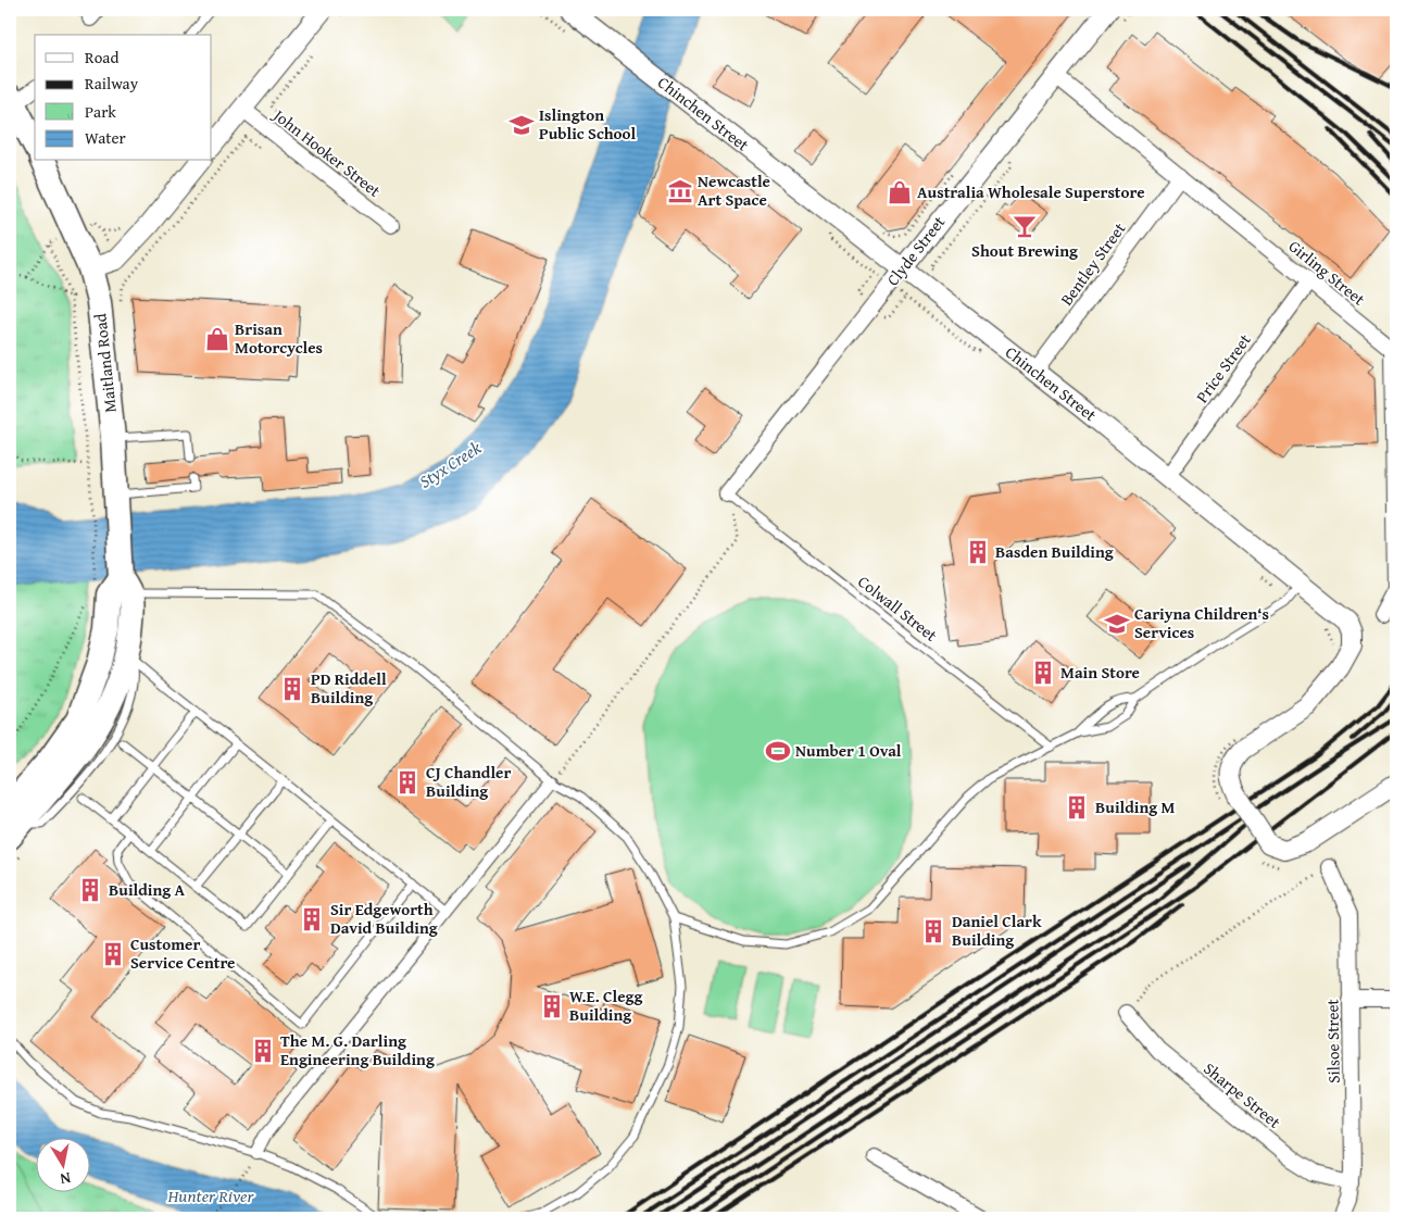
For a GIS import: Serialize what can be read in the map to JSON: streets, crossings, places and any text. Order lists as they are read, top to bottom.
{
  "streets": {
    "main road": ["Maitland Road"],
    "street": [
      "Chinchen Street",
      "John Hooker Street",
      "Clyde Street",
      "Bentley Street",
      "Girling Street",
      "Price Street",
      "Silsoe Street",
      "Sharpe Street"
    ],
    "lane": ["Colwall Street"]
  },
  "crossings": [
    ["Chinchen Street", "Clyde Street"],
    ["Chinchen Street", "Bentley Street"],
    ["Chinchen Street", "Price Street"],
    ["Clyde Street", "Girling Street"],
    ["Clyde Street", "Colwall Street"],
    ["Bentley Street", "Girling Street"],
    ["Girling Street", "Price Street"],
    ["Silsoe Street", "Sharpe Street"]
  ],
  "water": ["Styx Creek", "Hunter River"],
  "places": {
    "school or university": ["Islington Public School", "Cariyna Children‘s Services"],
    "museum": ["Newcastle Art Space"],
    "shop": ["Australia Wholesale Superstore", "Brisan Motorcycles"],
    "bar": ["Shout Brewing"],
    "building": [
      "Basden Building",
      "Main Store",
      "PD Riddell Building",
      "CJ Chandler Building",
      "Building M",
      "Building A",
      "Sir Edgeworth David Building",
      "Daniel Clark Building",
      "Customer Service Centre",
      "W.E. Clegg Building",
      "The M. G. Darling Engineering Building"
    ],
    "sports": ["Number 1 Oval"]
  },
  "legend": [
    "Road",
    "Railway",
    "Park",
    "Water"
  ],
  "north": "bottom"
}
